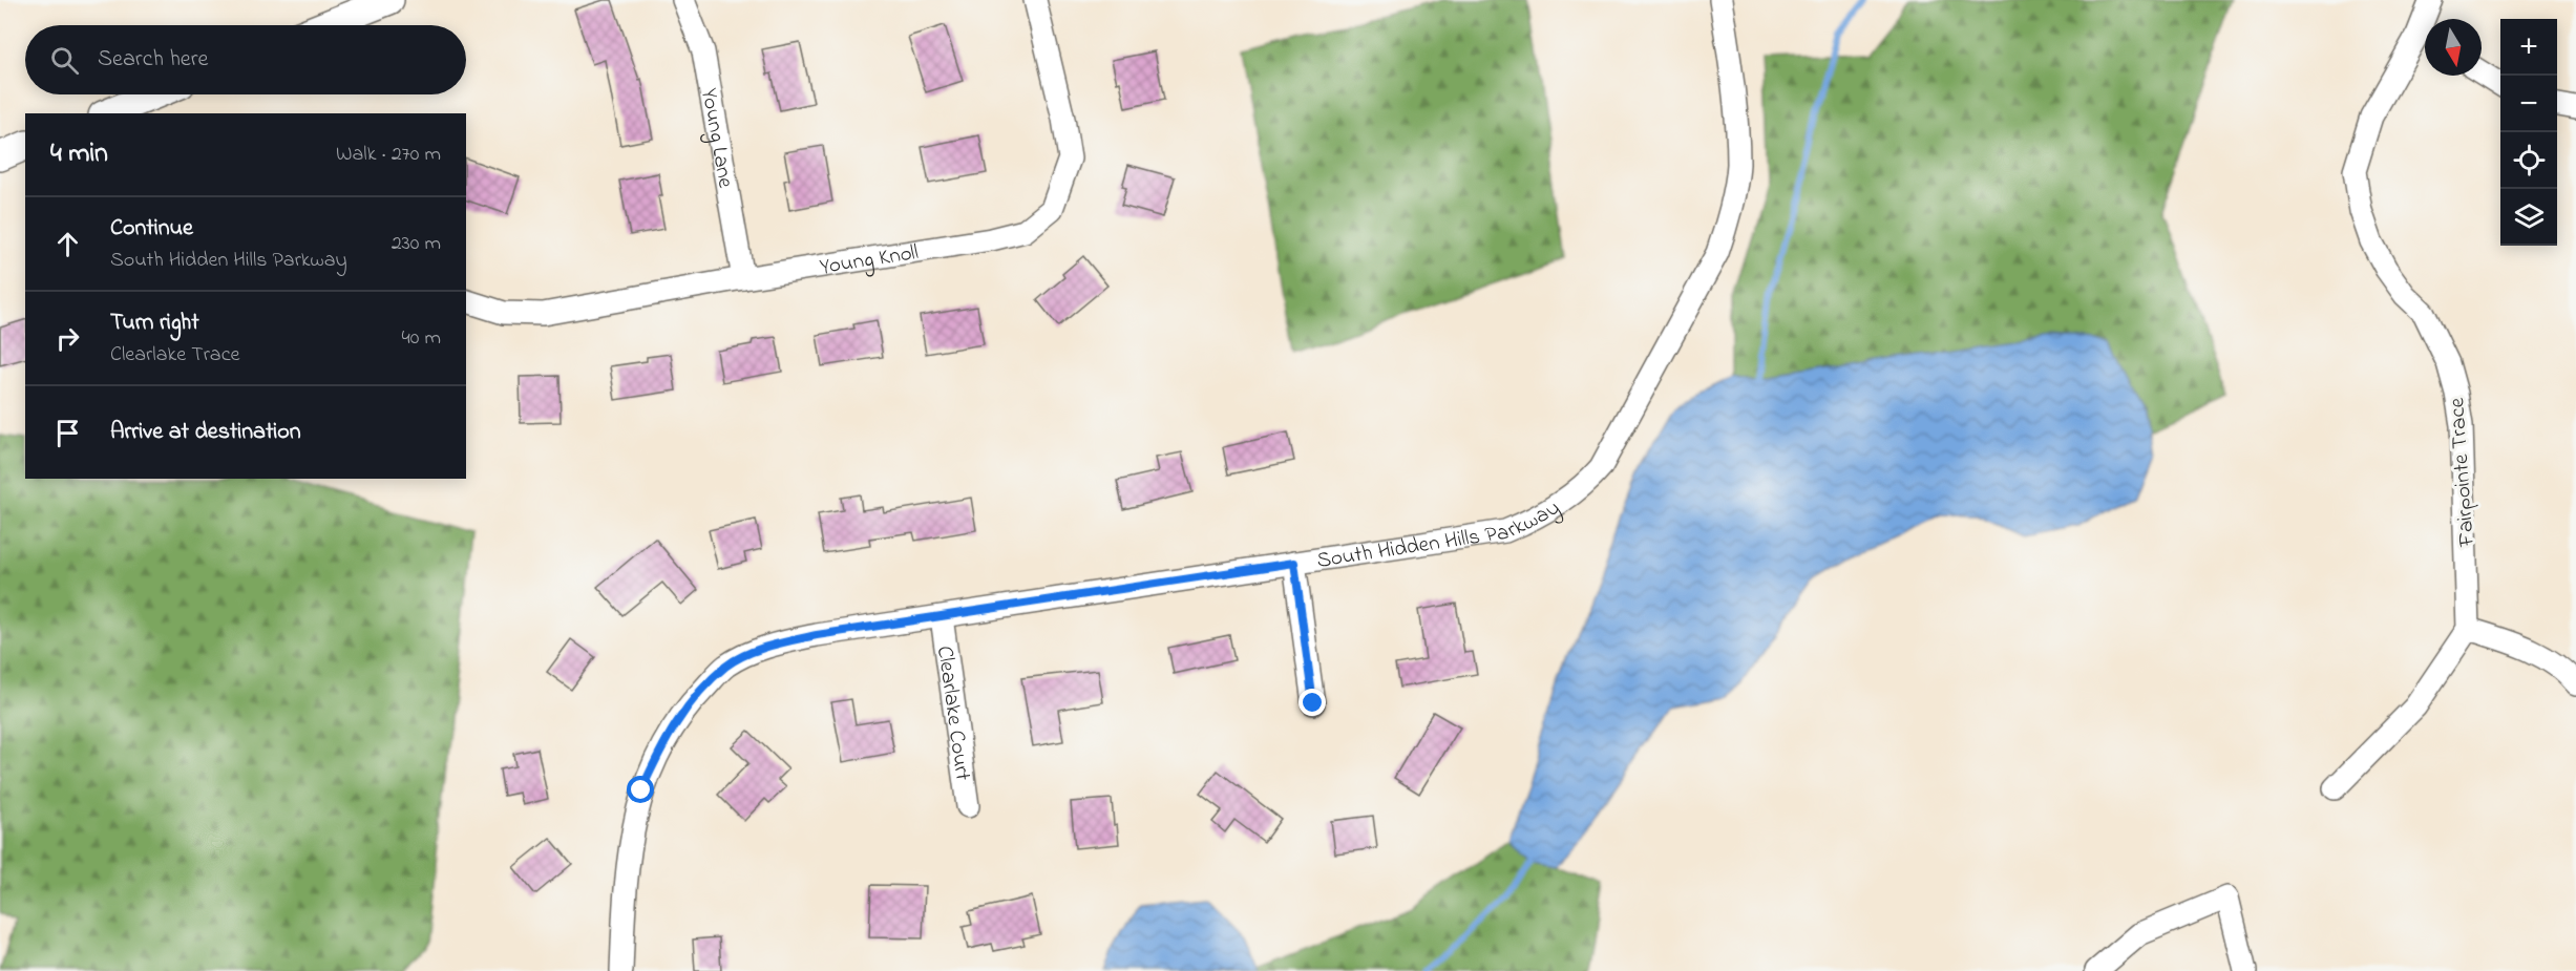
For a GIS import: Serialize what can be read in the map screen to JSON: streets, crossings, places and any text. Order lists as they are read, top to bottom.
{
  "streets": {
    "street": [
      "Young Lane",
      "Young Knoll",
      "Fairpointe Trace",
      "South Hidden Hills Parkway",
      "Clearlake Court"
    ]
  },
  "crossings": [
    ["Young Lane", "Young Knoll"],
    ["South Hidden Hills Parkway", "Clearlake Court"]
  ],
  "north": "bottom",
  "page": {
    "map_buttons": ["+", "−"],
    "search": "Search here",
    "heading": ["4 min", "Walk · 270 m"],
    "list": [
      ["Continue", "South Hidden Hills Parkway", "230 m"],
      ["Turn right", "Clearlake Trace", "40 m"],
      "Arrive at destination"
    ]
  }
}
